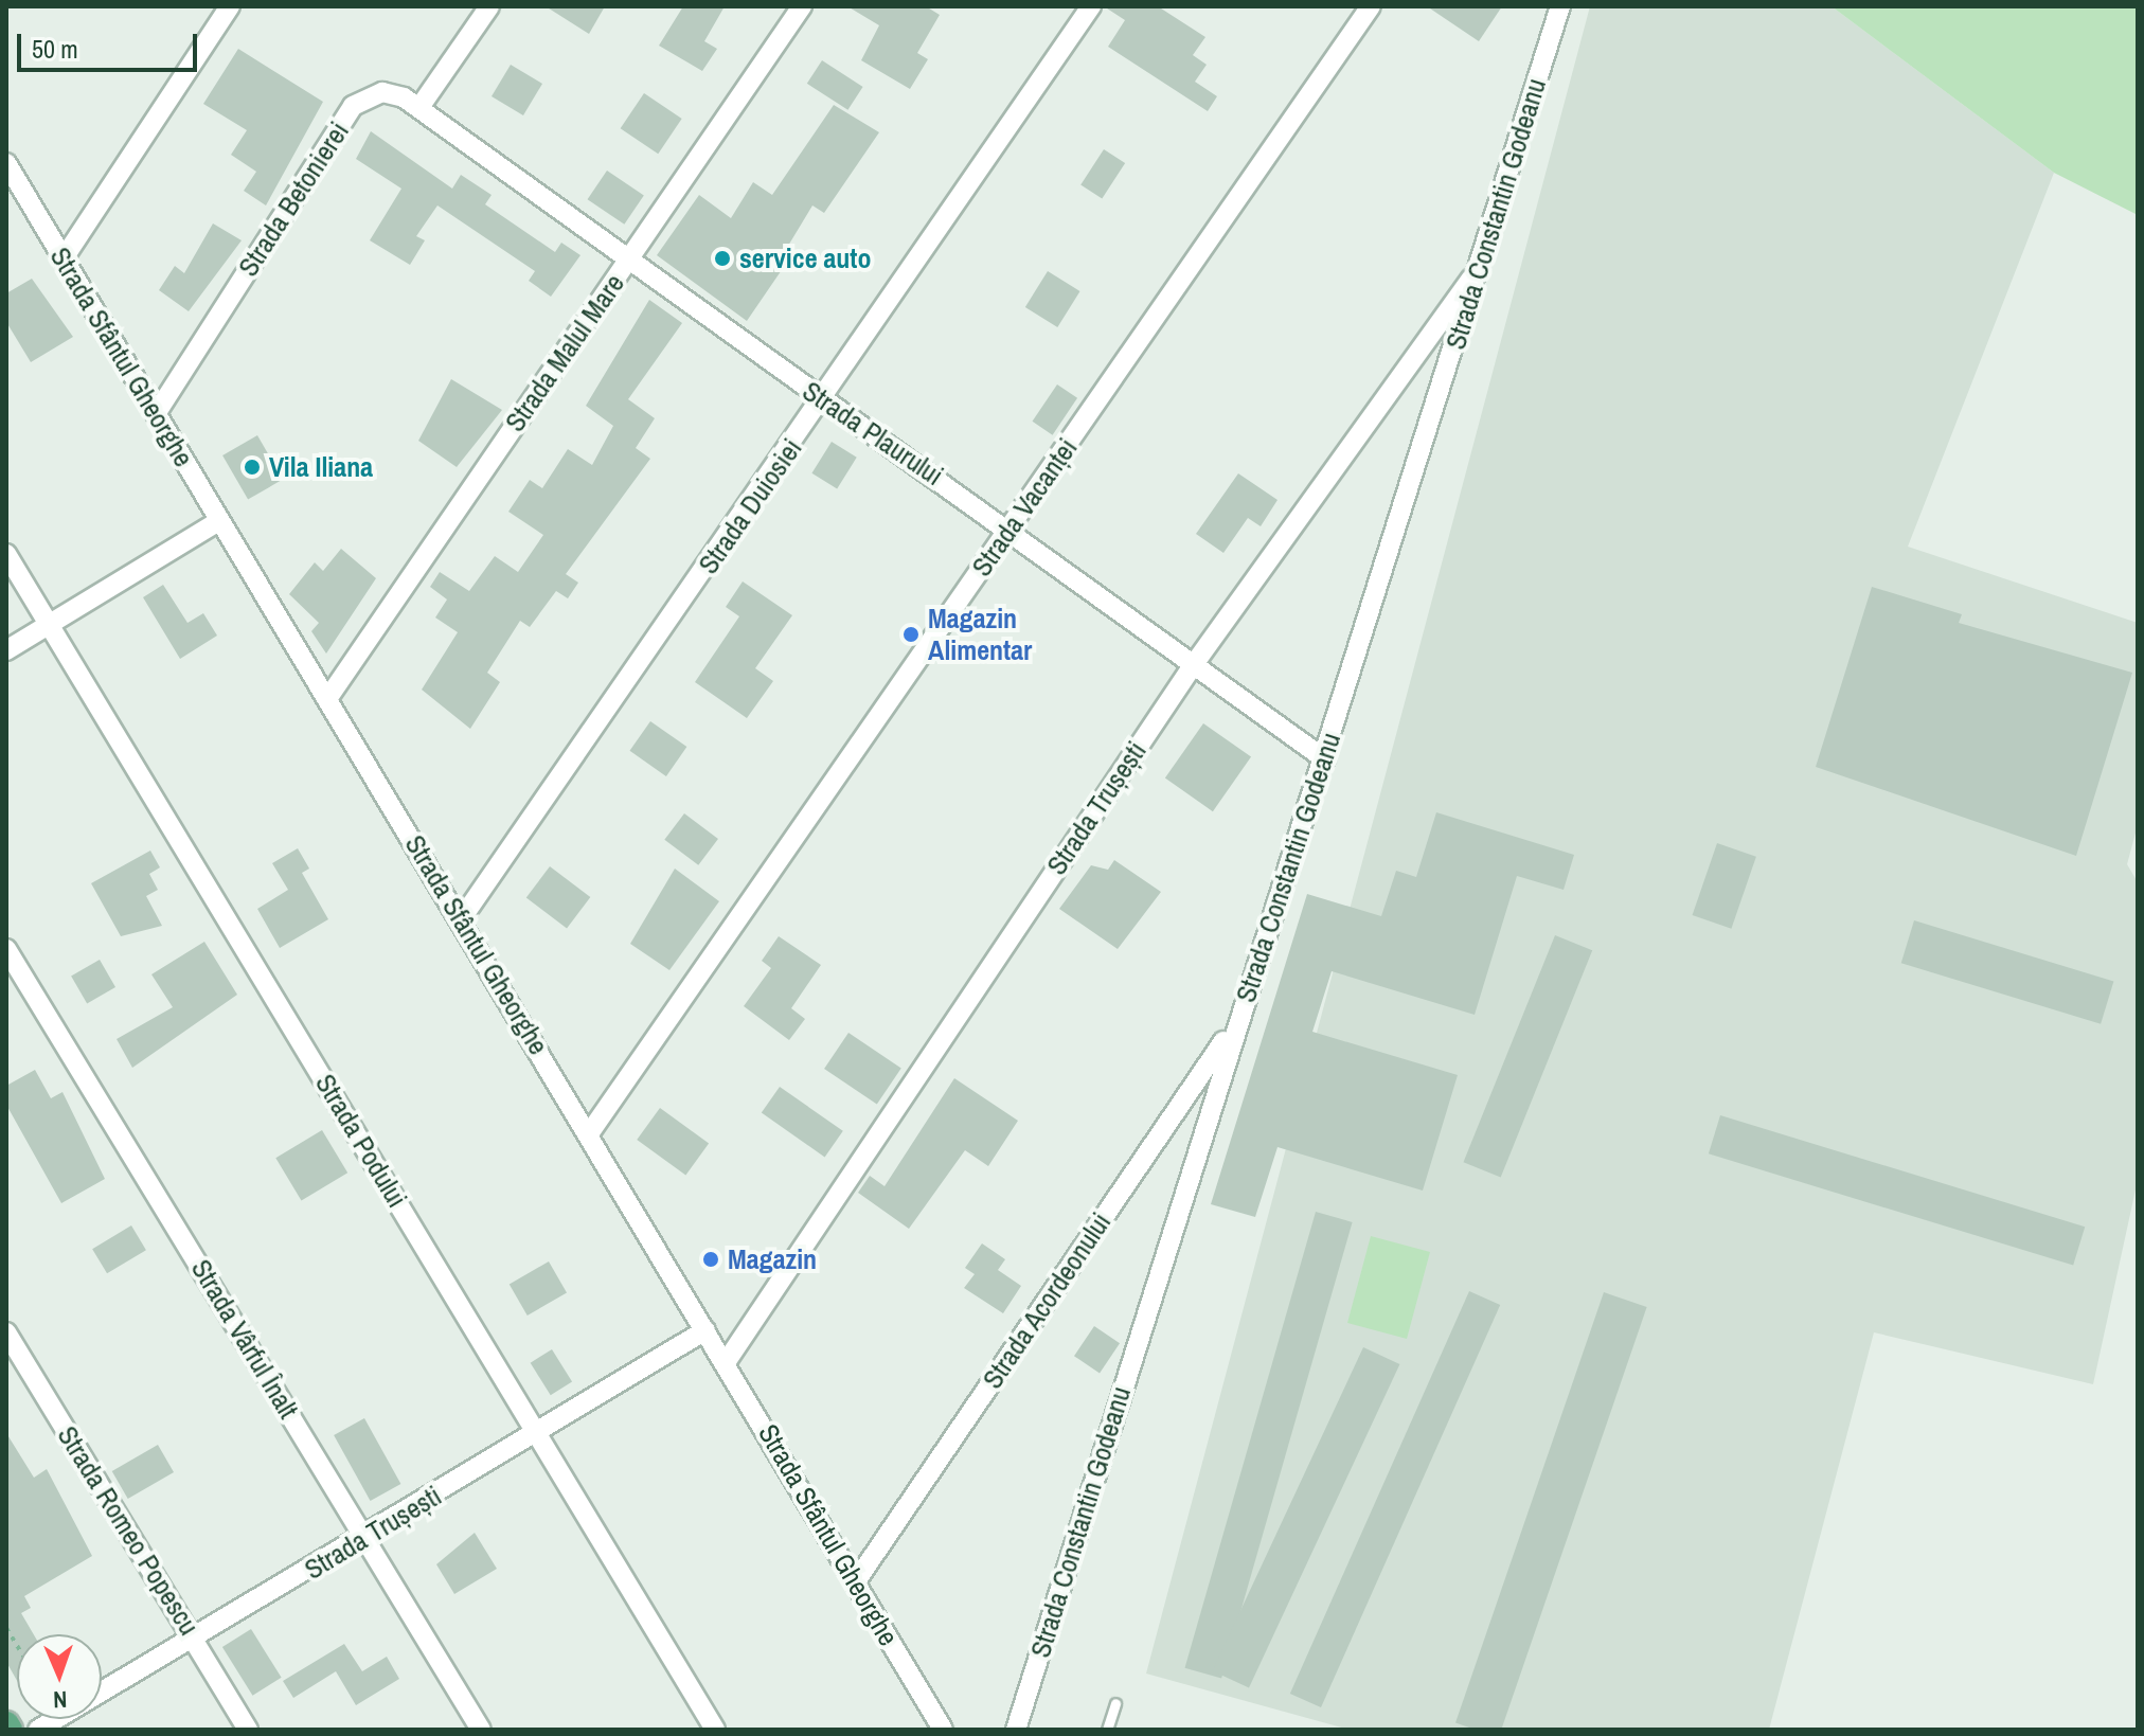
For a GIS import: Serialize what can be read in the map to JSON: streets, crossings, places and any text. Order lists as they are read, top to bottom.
{
  "streets": {
    "street": [
      "Strada Betonierei",
      "Strada Constantin Godeanu",
      "Strada Malul Mare",
      "Strada Sfântul Gheorghe",
      "Strada Plaurului",
      "Strada Duiosiei",
      "Strada Vacanței",
      "Strada Trușești",
      "Strada Podului",
      "Strada Acordeonului",
      "Strada Vârful Înalt",
      "Strada Romeo Popescu"
    ]
  },
  "crossings": [
    ["Strada Betonierei", "Strada Sfântul Gheorghe"],
    ["Strada Betonierei", "Strada Plaurului"],
    ["Strada Constantin Godeanu", "Strada Plaurului"],
    ["Strada Constantin Godeanu", "Strada Trușești"],
    ["Strada Constantin Godeanu", "Strada Acordeonului"],
    ["Strada Malul Mare", "Strada Sfântul Gheorghe"],
    ["Strada Malul Mare", "Strada Plaurului"],
    ["Strada Sfântul Gheorghe", "Strada Duiosiei"],
    ["Strada Sfântul Gheorghe", "Strada Vacanței"],
    ["Strada Sfântul Gheorghe", "Strada Trușești"],
    ["Strada Sfântul Gheorghe", "Strada Acordeonului"],
    ["Strada Plaurului", "Strada Duiosiei"],
    ["Strada Plaurului", "Strada Vacanței"],
    ["Strada Plaurului", "Strada Trușești"],
    ["Strada Trușești", "Strada Podului"],
    ["Strada Trușești", "Strada Vârful Înalt"],
    ["Strada Trușești", "Strada Romeo Popescu"]
  ],
  "places": [
    "service auto",
    "Vila Iliana",
    "Magazin Alimentar",
    "Magazin"
  ],
  "scale_bar": "50 m",
  "north": "bottom"
}
